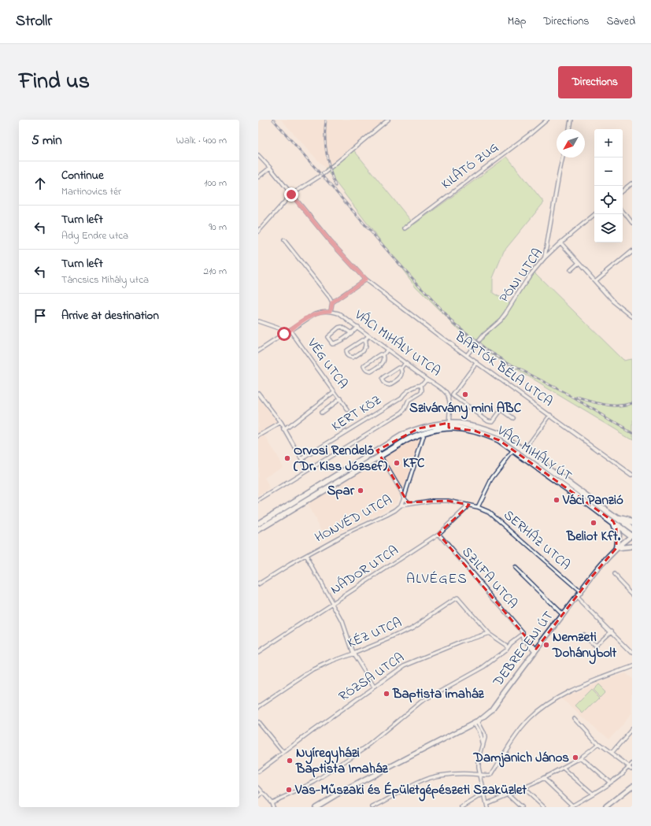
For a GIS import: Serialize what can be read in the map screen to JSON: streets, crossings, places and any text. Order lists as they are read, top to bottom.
{
  "streets": {
    "main road": ["VÁCI MIHÁLY ÚT"],
    "street": [
      "KILÁTÓ ZUG",
      "PÓNI UTCA",
      "VÁCI MIHÁLY UTCA",
      "VÉG UTCA",
      "BARTÓK BÉLA UTCA",
      "KERT KÖZ",
      "HONVÉD UTCA",
      "SERHÁZ UTCA",
      "NÁDOR UTCA",
      "SZILFA UTCA",
      "KÉZ UTCA",
      "DEBRECENI ÚT",
      "RÓZSA UTCA"
    ]
  },
  "crossings": [
    ["PÓNI UTCA", "BARTÓK BÉLA UTCA"],
    ["VÁCI MIHÁLY UTCA", "KERT KÖZ"],
    ["VÁCI MIHÁLY ÚT", "DEBRECENI ÚT"],
    ["HONVÉD UTCA", "NÁDOR UTCA"],
    ["SERHÁZ UTCA", "DEBRECENI ÚT"],
    ["NÁDOR UTCA", "SZILFA UTCA"],
    ["SZILFA UTCA", "DEBRECENI ÚT"],
    ["KÉZ UTCA", "RÓZSA UTCA"]
  ],
  "districts": ["ALVÉGES"],
  "places": [
    "Szivárvány mini ABC",
    "Orvosi Rendelő (Dr. Kiss József)",
    "KFC",
    "Spar",
    "Váci Panzió",
    "Beliot Kft.",
    "Nemzeti Dohánybolt",
    "Baptista imaház",
    "Damjanich János",
    "Nyíregyházi Baptista Imaház",
    "Vas-Műszaki és Épületgépészeti Szaküzlet"
  ],
  "north": "bottom left",
  "page": {
    "header": "Strollr",
    "nav": ["Map", "Directions", "Saved"],
    "title": "Find us",
    "buttons": "Directions",
    "heading": ["5 min", "Walk · 400 m"],
    "map_buttons": ["+", "−"],
    "list": [
      ["Continue", "Martinovics tér", "100 m"],
      ["Turn left", "Ady Endre utca", "90 m"],
      ["Turn left", "Táncsics Mihály utca", "210 m"],
      "Arrive at destination"
    ]
  }
}
